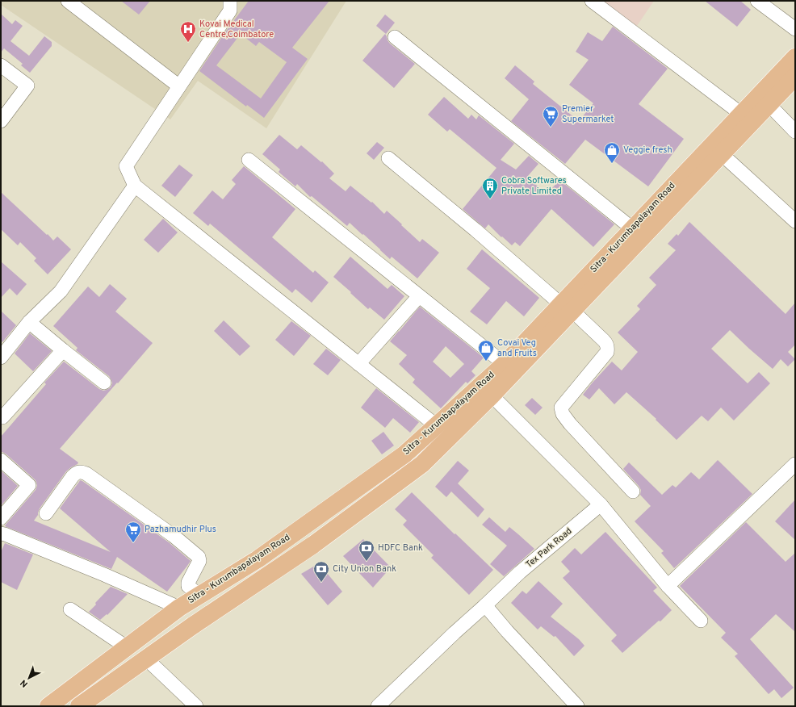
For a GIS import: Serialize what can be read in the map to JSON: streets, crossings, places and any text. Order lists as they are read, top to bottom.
{
  "streets": {
    "main road": ["Sitra - Kurumbapalayam Road"],
    "street": ["Tex Park Road"]
  },
  "places": {
    "hospital": ["Kovai Medical Centre,Coimbatore"],
    "supermarket": ["Premier Supermarket", "Pazhamudhir Plus"],
    "shop": ["Veggie fresh", "Covai Veg and Fruits"],
    "building": ["Cobra Softwares Private Limited"],
    "bank": ["HDFC Bank", "City Union Bank"]
  },
  "north": "bottom left"
}
